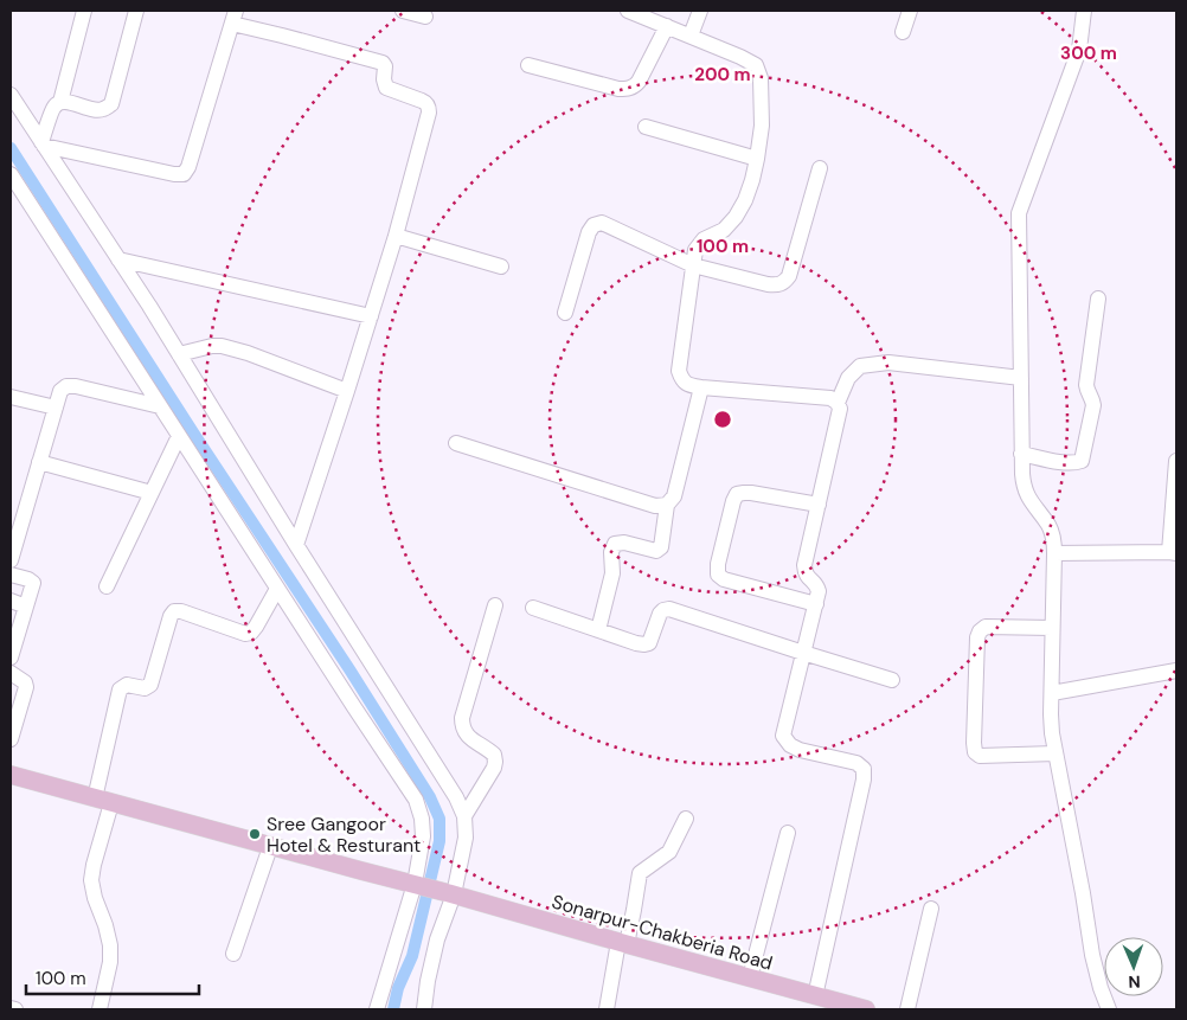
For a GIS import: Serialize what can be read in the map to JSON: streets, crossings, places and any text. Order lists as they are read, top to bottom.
{
  "streets": {
    "main road": ["Sonarpur-Chakberia Road"]
  },
  "places": ["Sree Gangoor Hotel & Resturant"],
  "scale_bar": "100 m",
  "north": "bottom",
  "rings": ["300 m", "200 m", "100 m"]
}
